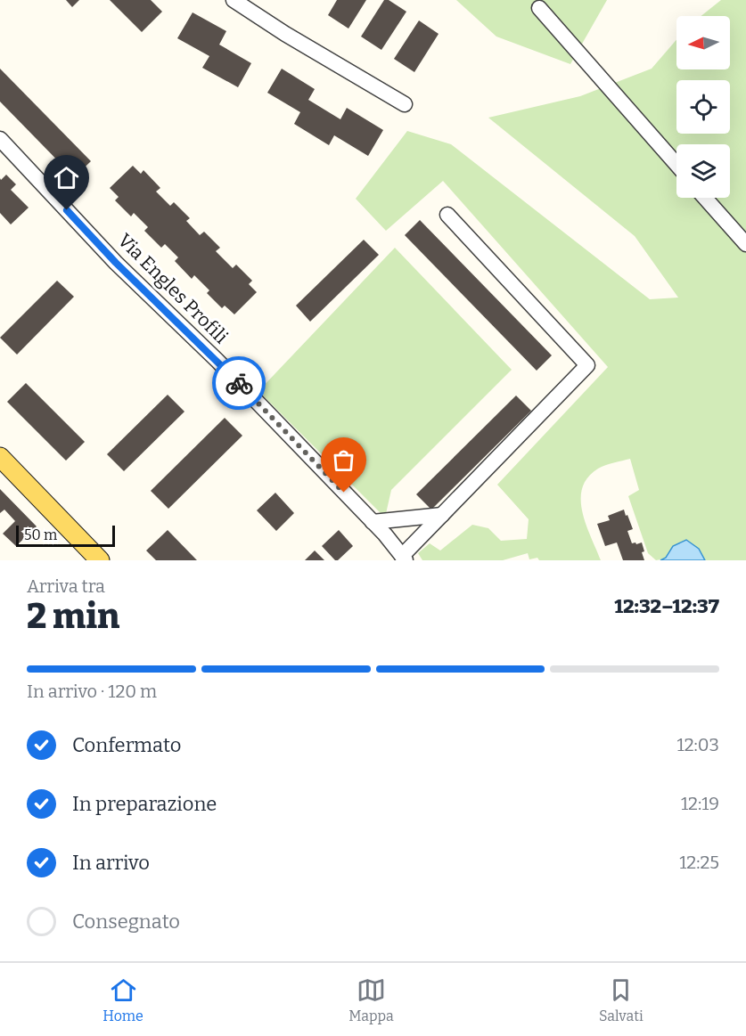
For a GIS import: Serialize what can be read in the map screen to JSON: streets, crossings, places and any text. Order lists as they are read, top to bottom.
{
  "streets": {
    "street": ["Via Engles Profili"]
  },
  "scale_bar": "50 m",
  "north": "left",
  "page": {
    "scale": "50 m",
    "heading": ["2 min", "Arriva tra", "12:32–12:37"],
    "bar": "In arrivo · 120 m",
    "list": [
      ["Confermato", "12:03"],
      ["In preparazione", "12:19"],
      ["In arrivo", "12:25"],
      "Consegnato"
    ],
    "tabs": ["Home", "Mappa", "Salvati"]
  }
}
